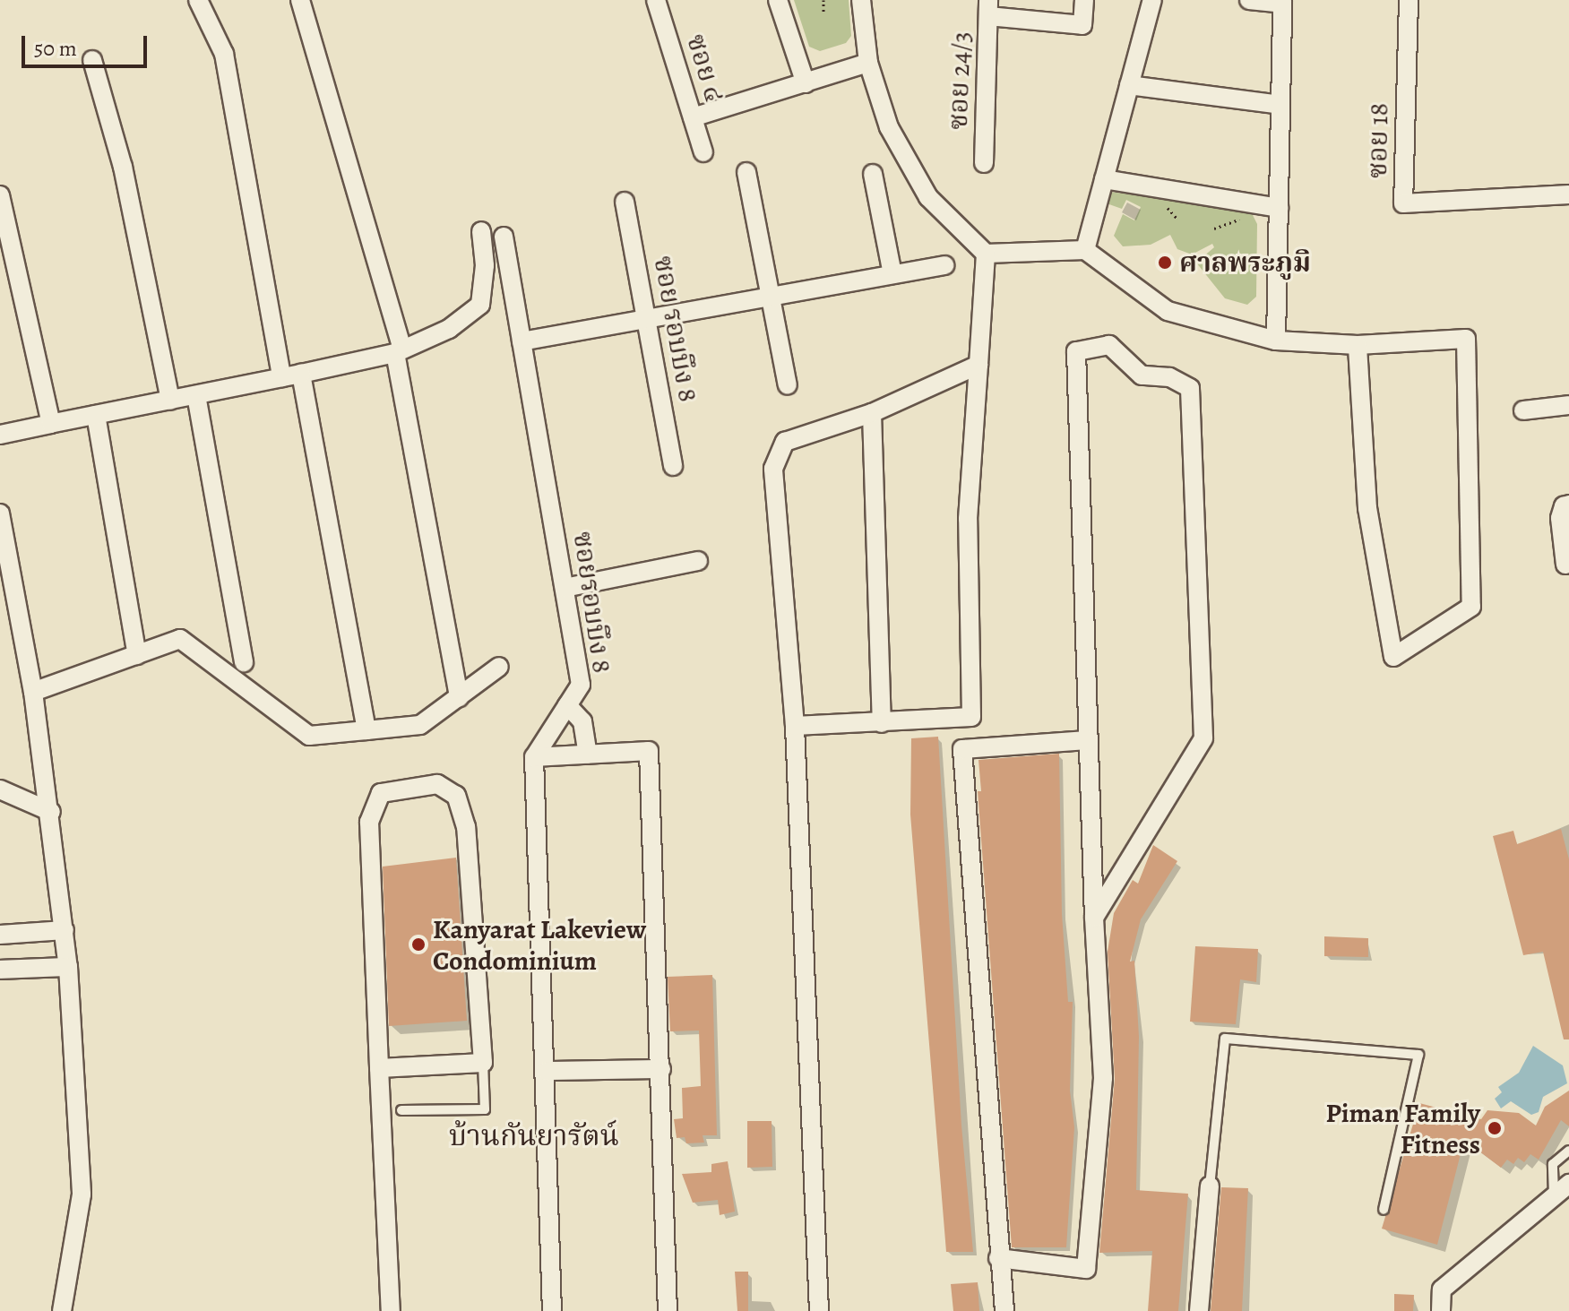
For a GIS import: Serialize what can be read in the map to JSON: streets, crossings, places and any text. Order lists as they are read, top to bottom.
{
  "streets": {
    "street": [
      "ซอย ๔",
      "ซอย 24/3",
      "ซอย 18",
      "ซอย รอบบึง 8",
      "ซอยรอบบึง 8"
    ]
  },
  "districts": ["บ้านกันยารัตน์"],
  "places": ["ศาลพระภูมิ", "Kanyarat Lakeview Condominium", "Piman Family Fitness"],
  "scale_bar": "50 m"
}
